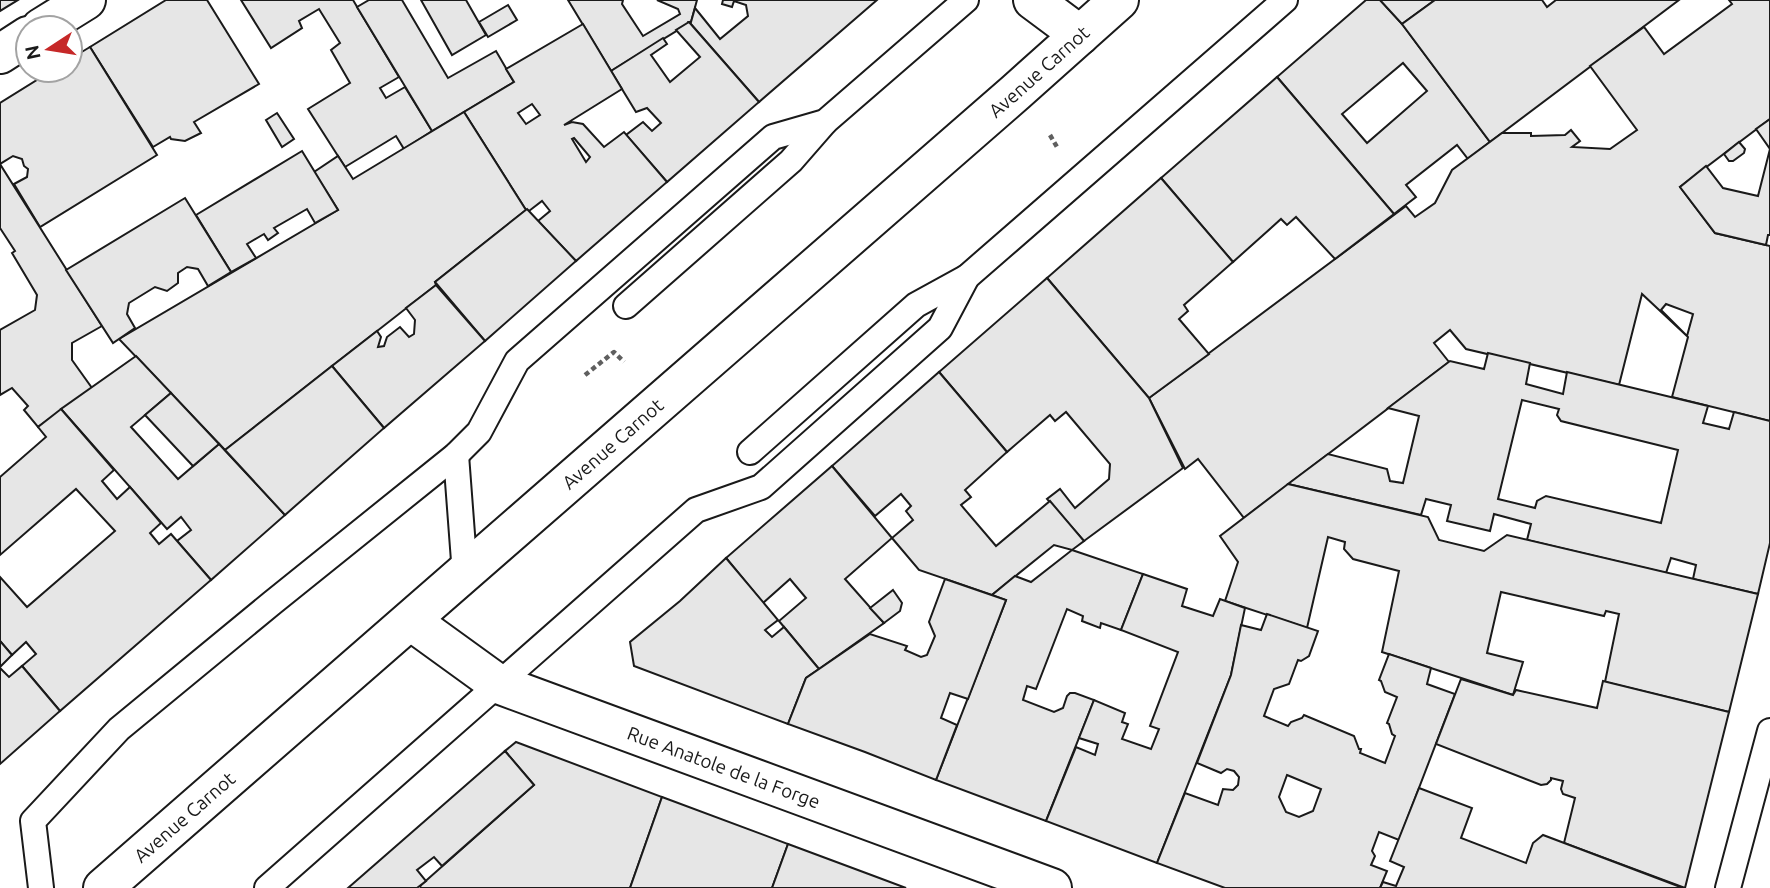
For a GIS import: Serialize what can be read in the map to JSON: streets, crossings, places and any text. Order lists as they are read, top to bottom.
{
  "streets": {
    "street": ["Avenue Carnot", "Rue Anatole de la Forge"]
  },
  "crossings": [
    ["Avenue Carnot", "Rue Anatole de la Forge"]
  ],
  "north": "left"
}
